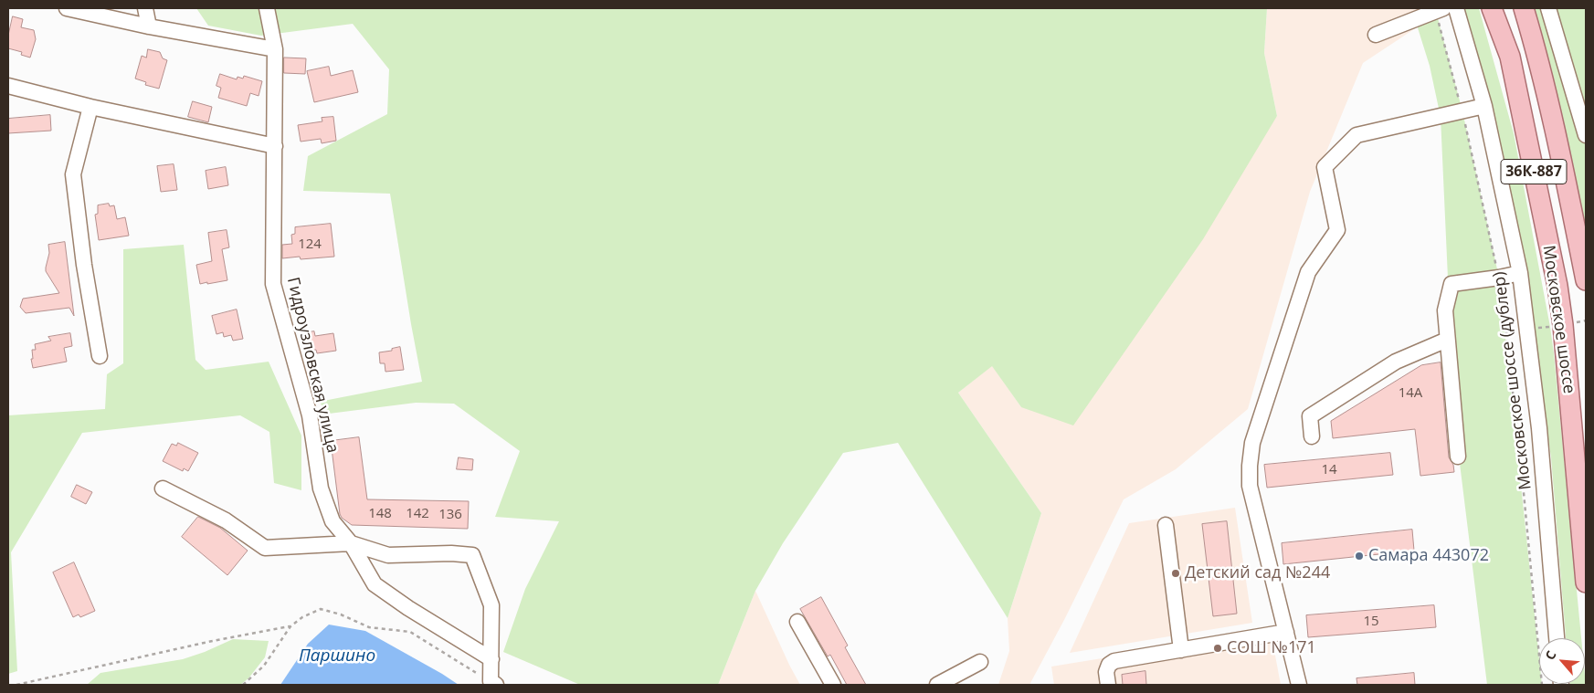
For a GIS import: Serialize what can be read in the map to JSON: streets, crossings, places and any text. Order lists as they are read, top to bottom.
{
  "streets": {
    "main road": ["36К-887", "Московское шоссе"],
    "street": ["Гидроузловская улица", "Московское шоссе (дублер)"]
  },
  "water": ["Паршино"],
  "places": ["Самара 443072", "Детский сад №244", "СОШ №171"],
  "house_numbers": [
    "124",
    "14А",
    "14",
    "148",
    "142",
    "136",
    "15"
  ],
  "north": "top left"
}
